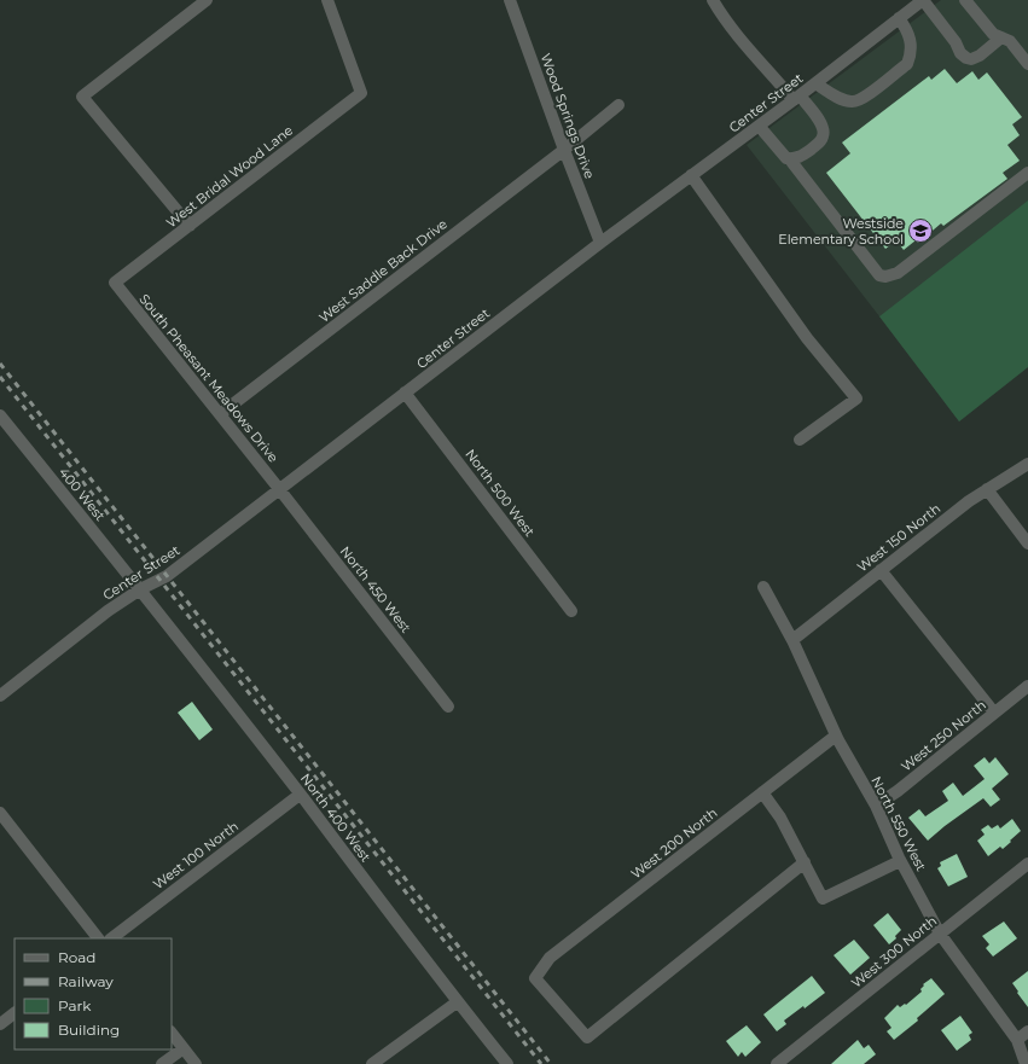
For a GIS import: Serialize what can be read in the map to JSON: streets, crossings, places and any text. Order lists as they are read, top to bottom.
{
  "streets": {
    "street": [
      "Center Street",
      "Wood Springs Drive",
      "West Bridal Wood Lane",
      "West Saddle Back Drive",
      "South Pheasant Meadows Drive",
      "North 500 West",
      "400 West",
      "West 150 North",
      "North 450 West",
      "West 250 North",
      "North 400 West",
      "North 550 West",
      "West 200 North",
      "West 100 North",
      "West 300 North"
    ]
  },
  "crossings": [
    ["Center Street", "Wood Springs Drive"],
    ["Center Street", "South Pheasant Meadows Drive"],
    ["Center Street", "North 500 West"],
    ["Center Street", "400 West"],
    ["Center Street", "North 450 West"],
    ["Center Street", "North 400 West"],
    ["Wood Springs Drive", "West Saddle Back Drive"],
    ["West Bridal Wood Lane", "South Pheasant Meadows Drive"],
    ["West Saddle Back Drive", "South Pheasant Meadows Drive"],
    ["South Pheasant Meadows Drive", "North 450 West"],
    ["400 West", "North 400 West"],
    ["West 150 North", "North 550 West"],
    ["West 250 North", "North 550 West"],
    ["North 400 West", "West 100 North"],
    ["North 550 West", "West 200 North"],
    ["North 550 West", "West 300 North"]
  ],
  "places": {
    "school or university": ["Westside Elementary School"]
  },
  "legend": [
    "Road",
    "Railway",
    "Park",
    "Building"
  ]
}
